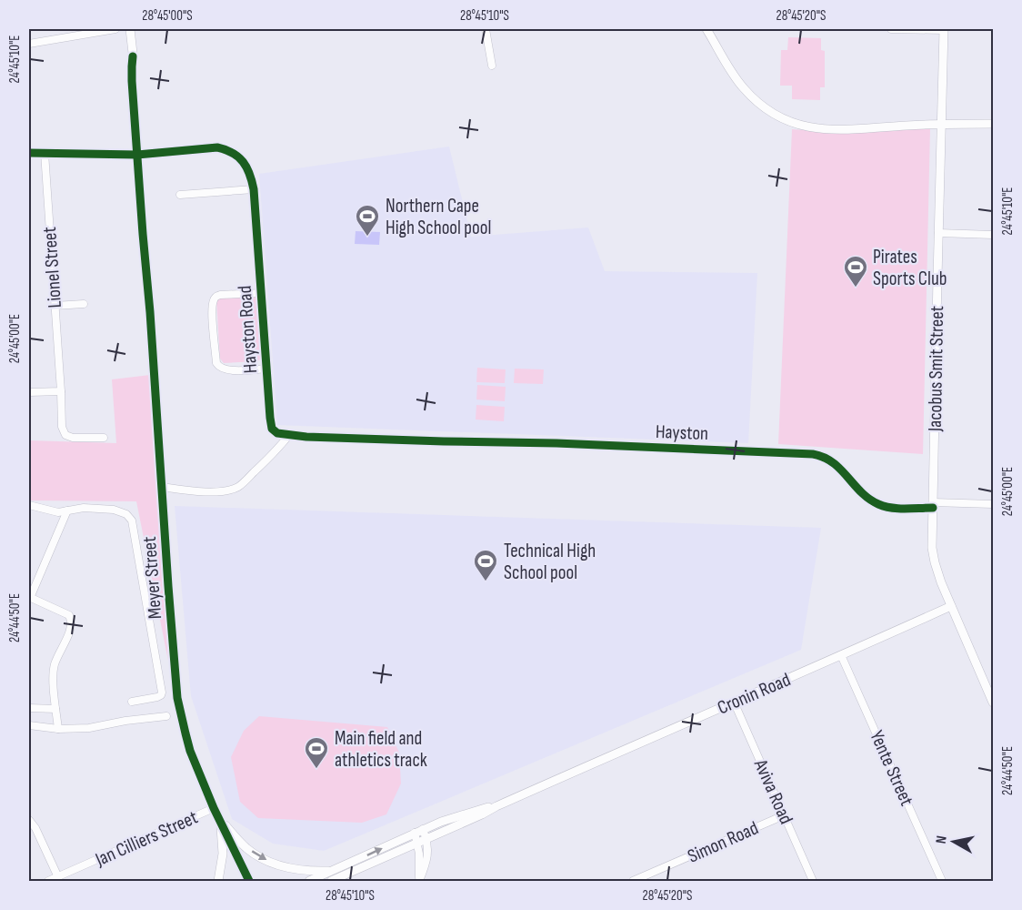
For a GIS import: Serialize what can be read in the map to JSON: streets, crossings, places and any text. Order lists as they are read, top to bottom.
{
  "streets": {
    "street": [
      "Lionel Street",
      "Hayston Road",
      "Jacobus Smit Street",
      "Hayston",
      "Meyer Street",
      "Cronin Road",
      "Yente Street",
      "Aviva Road",
      "Jan Cilliers Street",
      "Simon Road"
    ]
  },
  "crossings": [
    ["Lionel Street", "Hayston Road"],
    ["Hayston Road", "Hayston"],
    ["Hayston Road", "Meyer Street"],
    ["Jacobus Smit Street", "Hayston"],
    ["Jacobus Smit Street", "Cronin Road"],
    ["Meyer Street", "Jan Cilliers Street"],
    ["Cronin Road", "Yente Street"],
    ["Cronin Road", "Aviva Road"],
    ["Aviva Road", "Simon Road"]
  ],
  "places": {
    "sports": [
      "Northern Cape High School pool",
      "Pirates Sports Club",
      "Technical High School pool",
      "Main field and athletics track"
    ]
  },
  "north": "left",
  "coordinates": [
    "28°45'00\"S",
    "28°45'10\"S",
    "28°45'20\"S",
    "24°45'10\"E",
    "24°45'00\"E",
    "24°44'50\"E"
  ]
}
